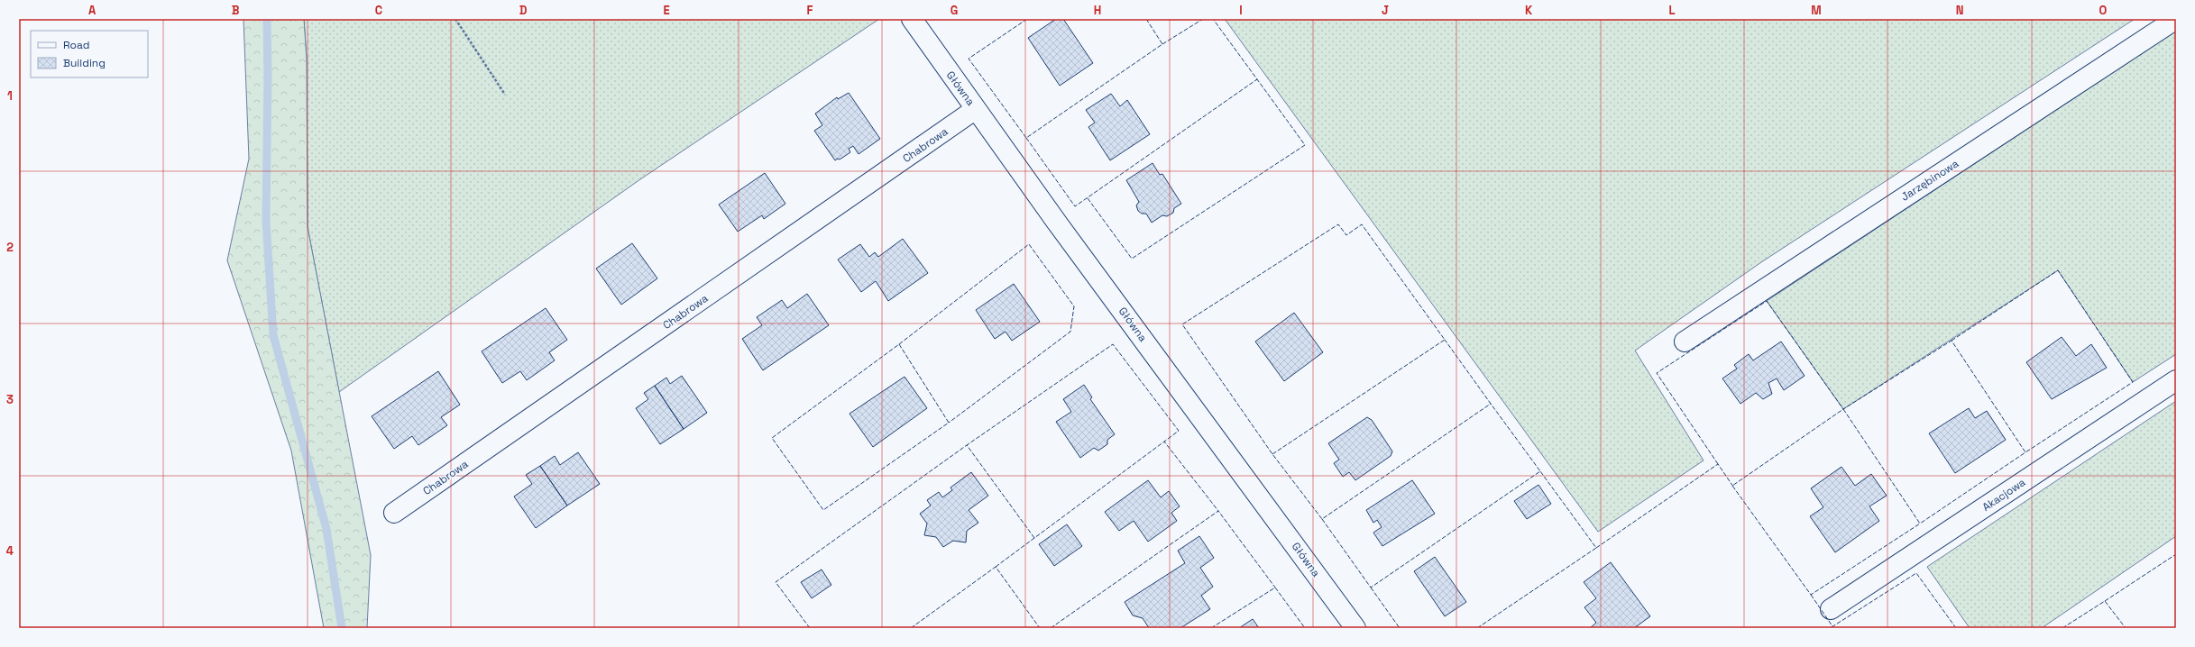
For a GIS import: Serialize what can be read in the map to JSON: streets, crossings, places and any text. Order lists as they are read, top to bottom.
{
  "streets": {
    "street": [
      "Główna",
      "Chabrowa",
      "Jarzębinowa",
      "Akacjowa"
    ]
  },
  "crossings": [
    ["Główna", "Chabrowa"]
  ],
  "legend": ["Road", "Building"],
  "grid": {
    "columns": [
      "A",
      "B",
      "C",
      "D",
      "E",
      "F",
      "G",
      "H",
      "I",
      "J",
      "K",
      "L",
      "M",
      "N",
      "O"
    ],
    "rows": [
      "1",
      "2",
      "3",
      "4"
    ]
  }
}
